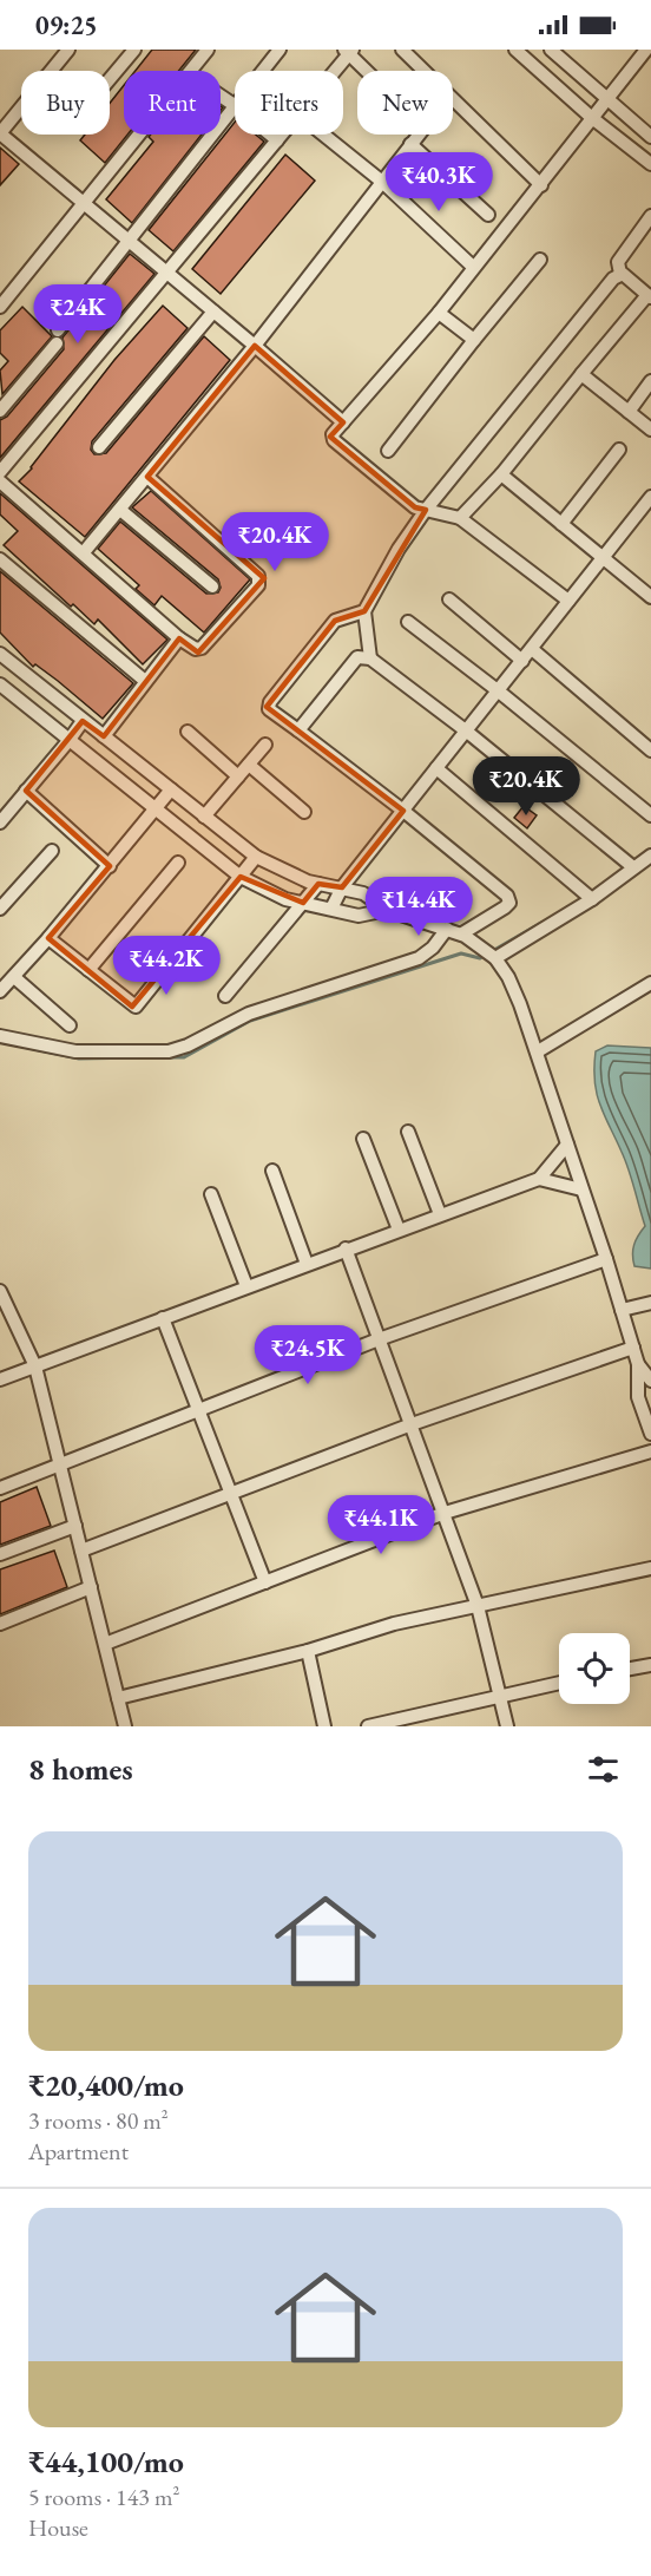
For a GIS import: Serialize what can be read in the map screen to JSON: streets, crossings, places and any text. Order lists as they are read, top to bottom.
{
  "page": {
    "status": "09:25",
    "chip": [
      "Buy",
      "Rent",
      "Filters",
      "New"
    ],
    "price": [
      "₹40.3K",
      "₹24K",
      "₹20.4K",
      "₹20.4K",
      "₹14.4K",
      "₹44.2K",
      "₹24.5K",
      "₹44.1K"
    ],
    "heading": "8 homes",
    "list": [
      {
        "name": "₹20,400/mo",
        "note": "3 rooms · 80 m² · Apartment"
      },
      {
        "name": "₹44,100/mo",
        "note": "5 rooms · 143 m² · House"
      }
    ]
  }
}
